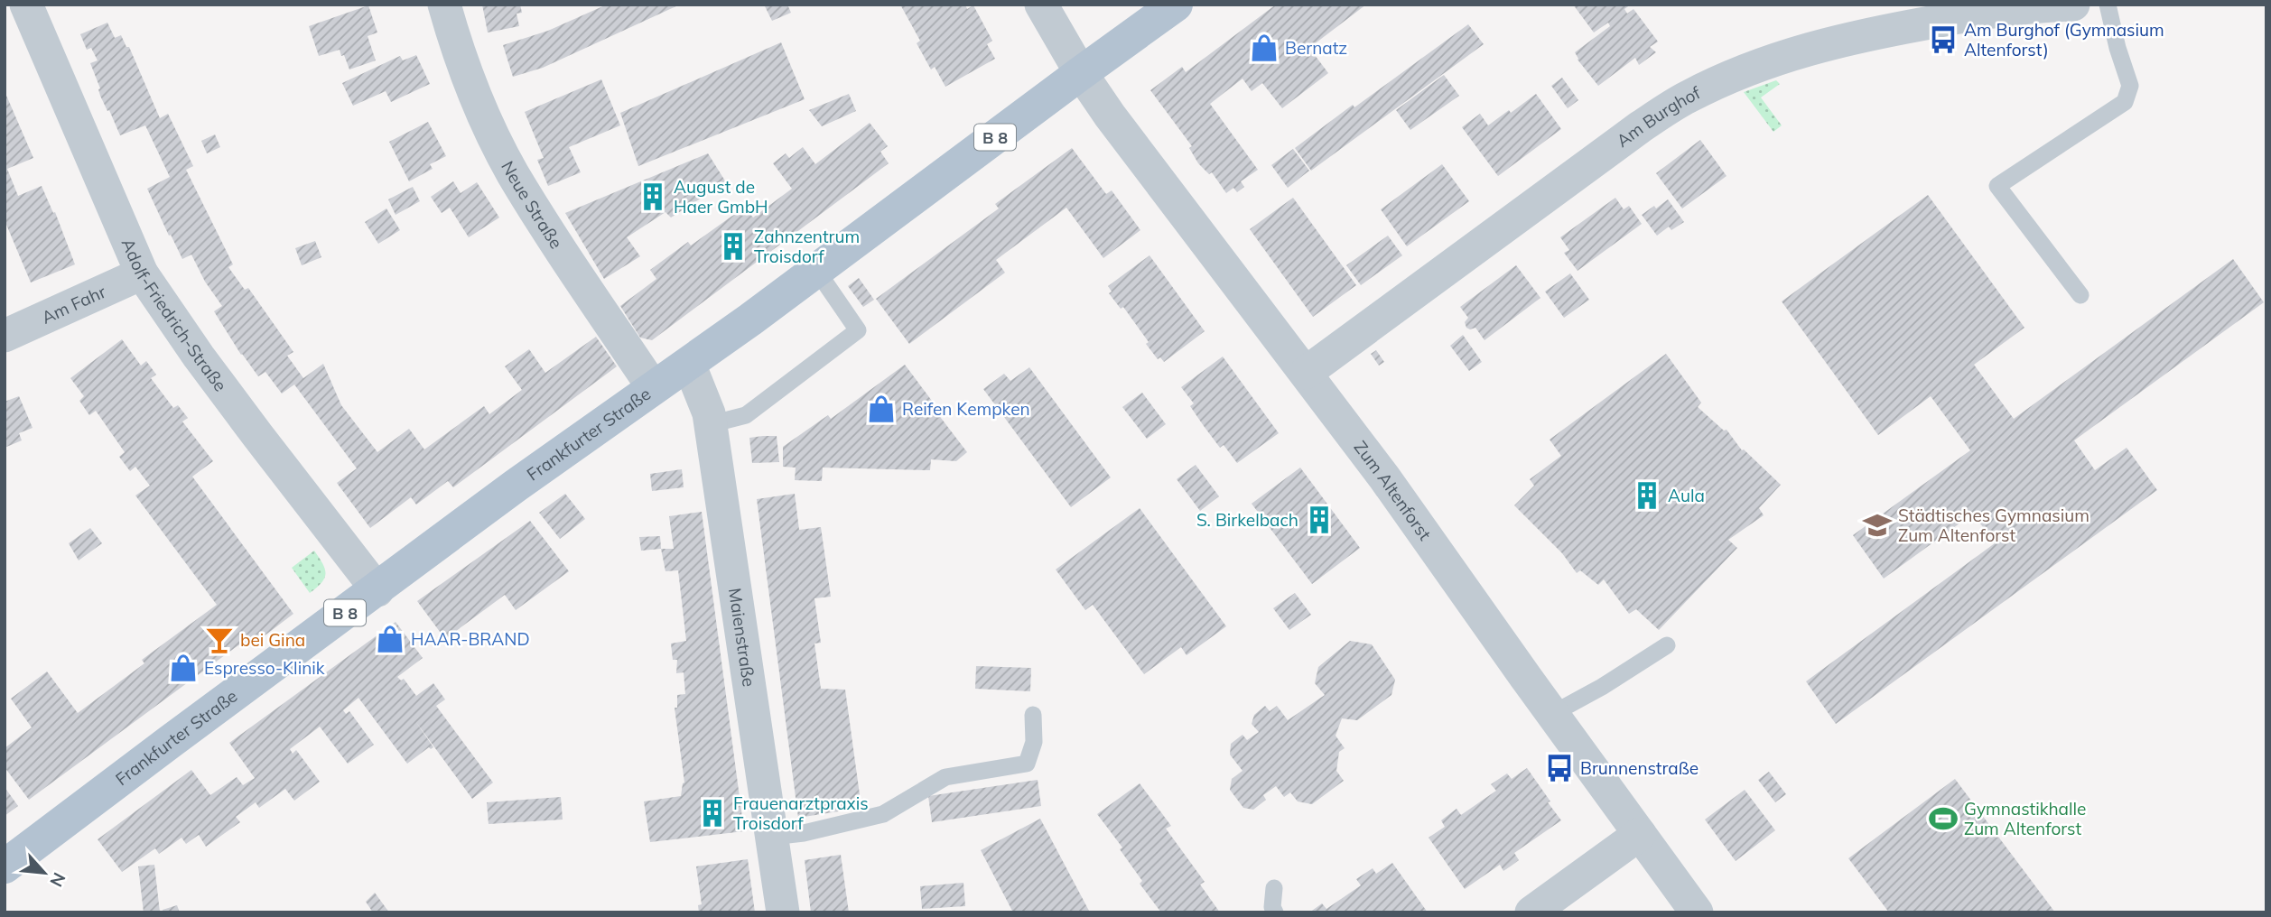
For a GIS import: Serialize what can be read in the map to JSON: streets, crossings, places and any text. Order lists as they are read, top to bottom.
{
  "streets": {
    "main road": ["B 8", "Frankfurter Straße"],
    "street": [
      "Am Burghof",
      "Neue Straße",
      "Am Fahr",
      "Adolf-Friedrich-Straße",
      "Zum Altenforst",
      "Maienstraße"
    ]
  },
  "crossings": [
    ["Am Burghof", "Zum Altenforst"],
    ["Neue Straße", "Frankfurter Straße"],
    ["Am Fahr", "Adolf-Friedrich-Straße"],
    ["Adolf-Friedrich-Straße", "Frankfurter Straße"],
    ["Frankfurter Straße", "Zum Altenforst"],
    ["Frankfurter Straße", "Maienstraße"]
  ],
  "places": {
    "bus stop": ["Am Burghof (Gymnasium Altenforst)", "Brunnenstraße"],
    "shop": [
      "Bernatz",
      "Reifen Kempken",
      "HAAR-BRAND",
      "Espresso-Klinik"
    ],
    "building": [
      "August de Haer GmbH",
      "Zahnzentrum Troisdorf",
      "Aula",
      "S. Birkelbach",
      "Frauenarztpraxis Troisdorf"
    ],
    "school or university": ["Städtisches Gymnasium Zum Altenforst"],
    "bar": ["bei Gina"],
    "sports": ["Gymnastikhalle Zum Altenforst"]
  },
  "north": "bottom right"
}
